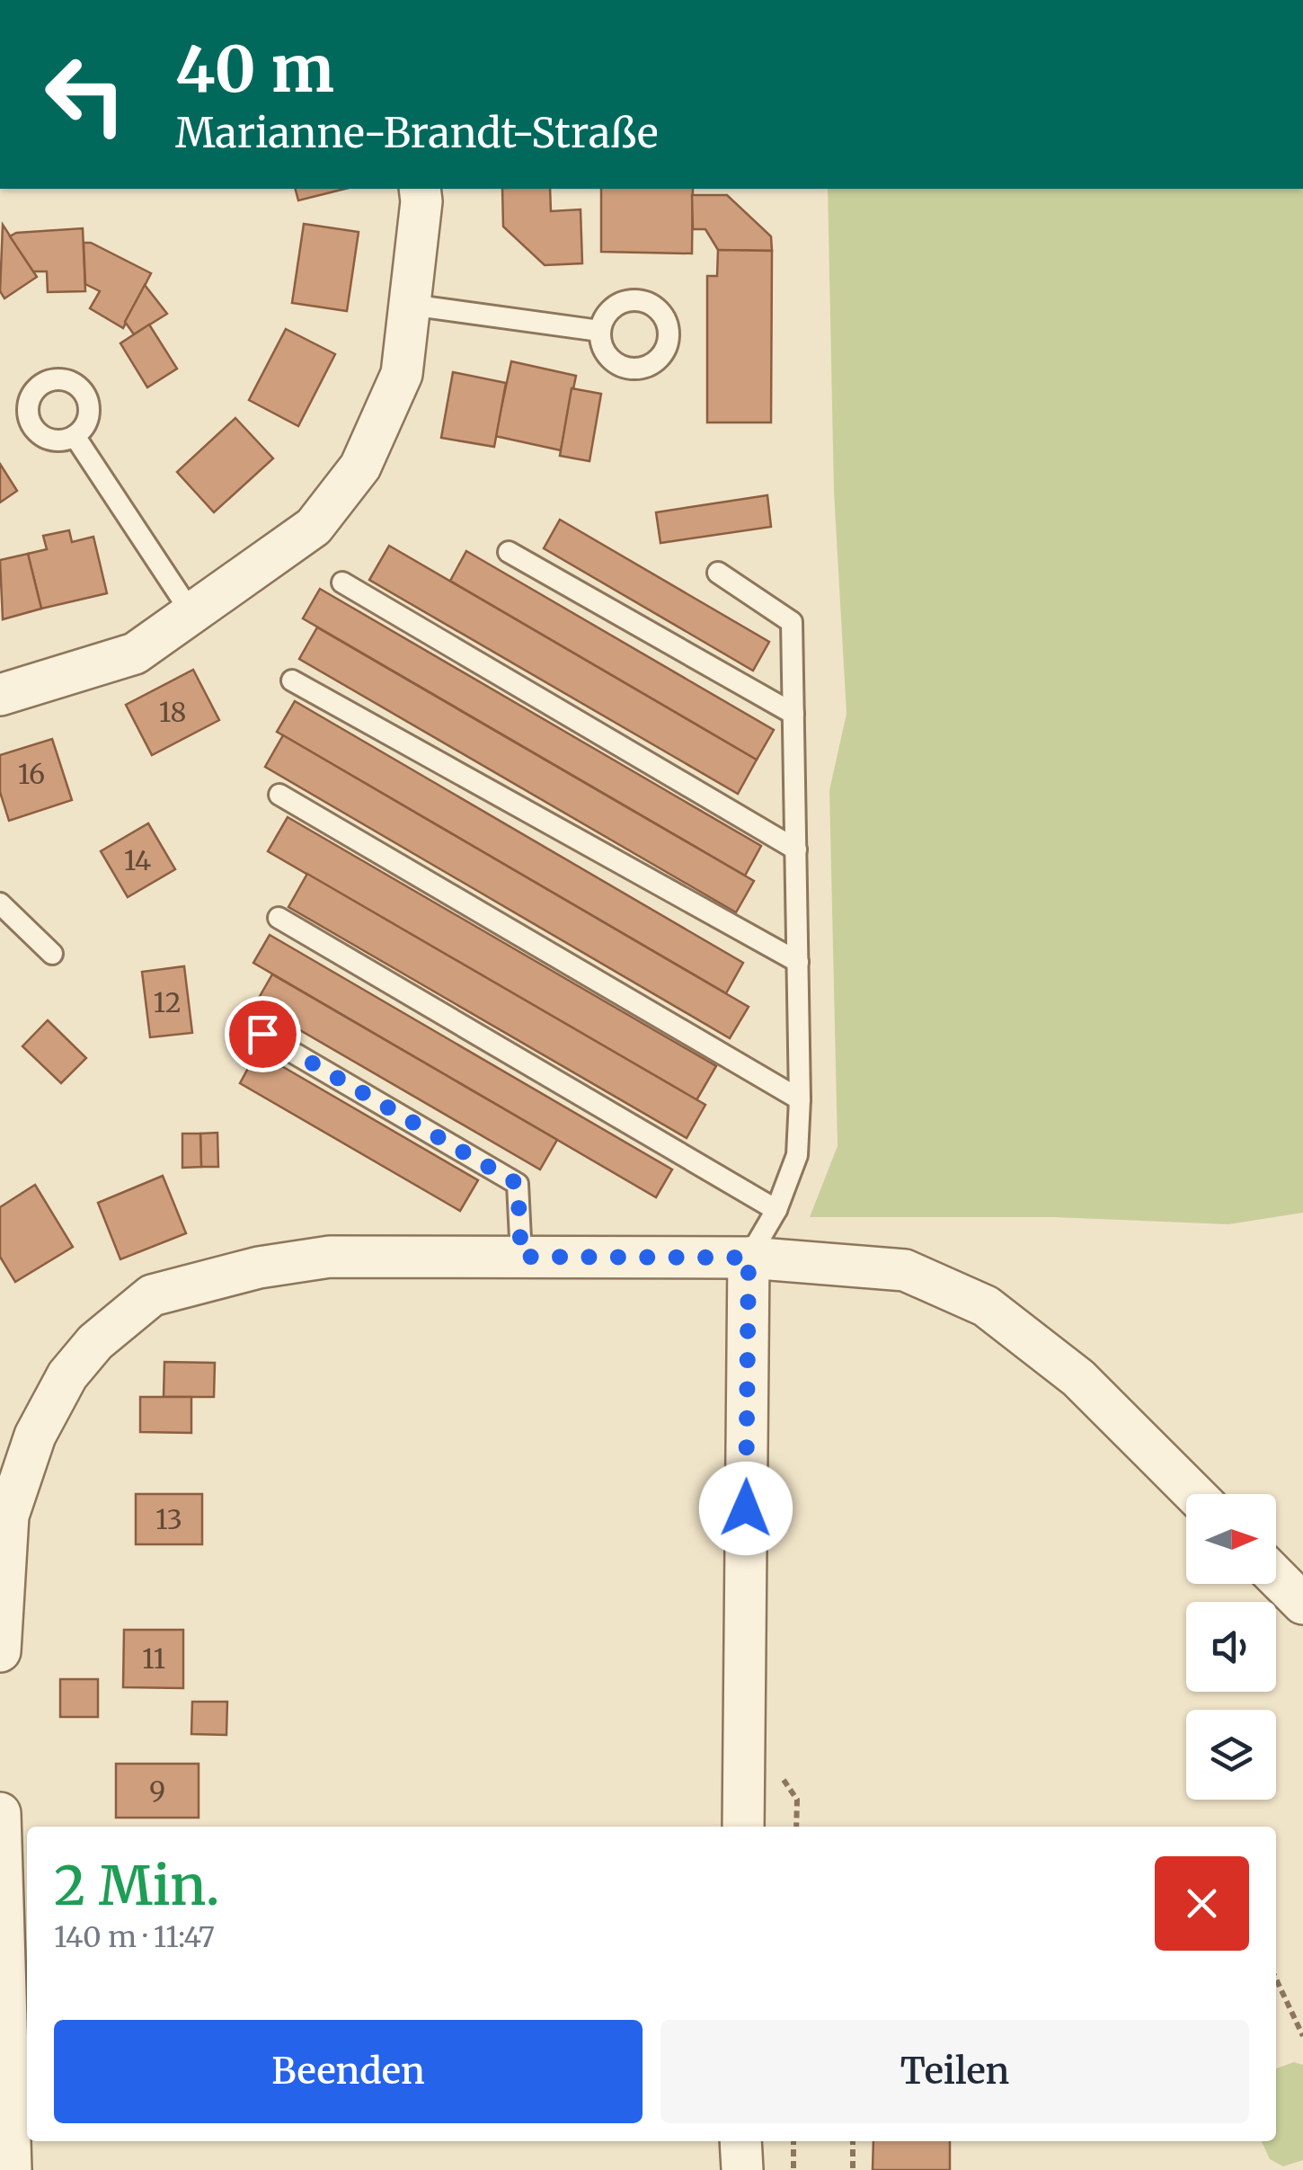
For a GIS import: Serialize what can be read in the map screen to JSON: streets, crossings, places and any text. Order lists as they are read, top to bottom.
{
  "house_numbers": [
    "18",
    "16",
    "14",
    "12",
    "13",
    "11",
    "9"
  ],
  "north": "right",
  "page": {
    "turn": ["40 m", "Marianne-Brandt-Straße"],
    "heading": ["2 Min.", "140 m · 11:47"],
    "buttons": ["Beenden", "Teilen"]
  }
}
